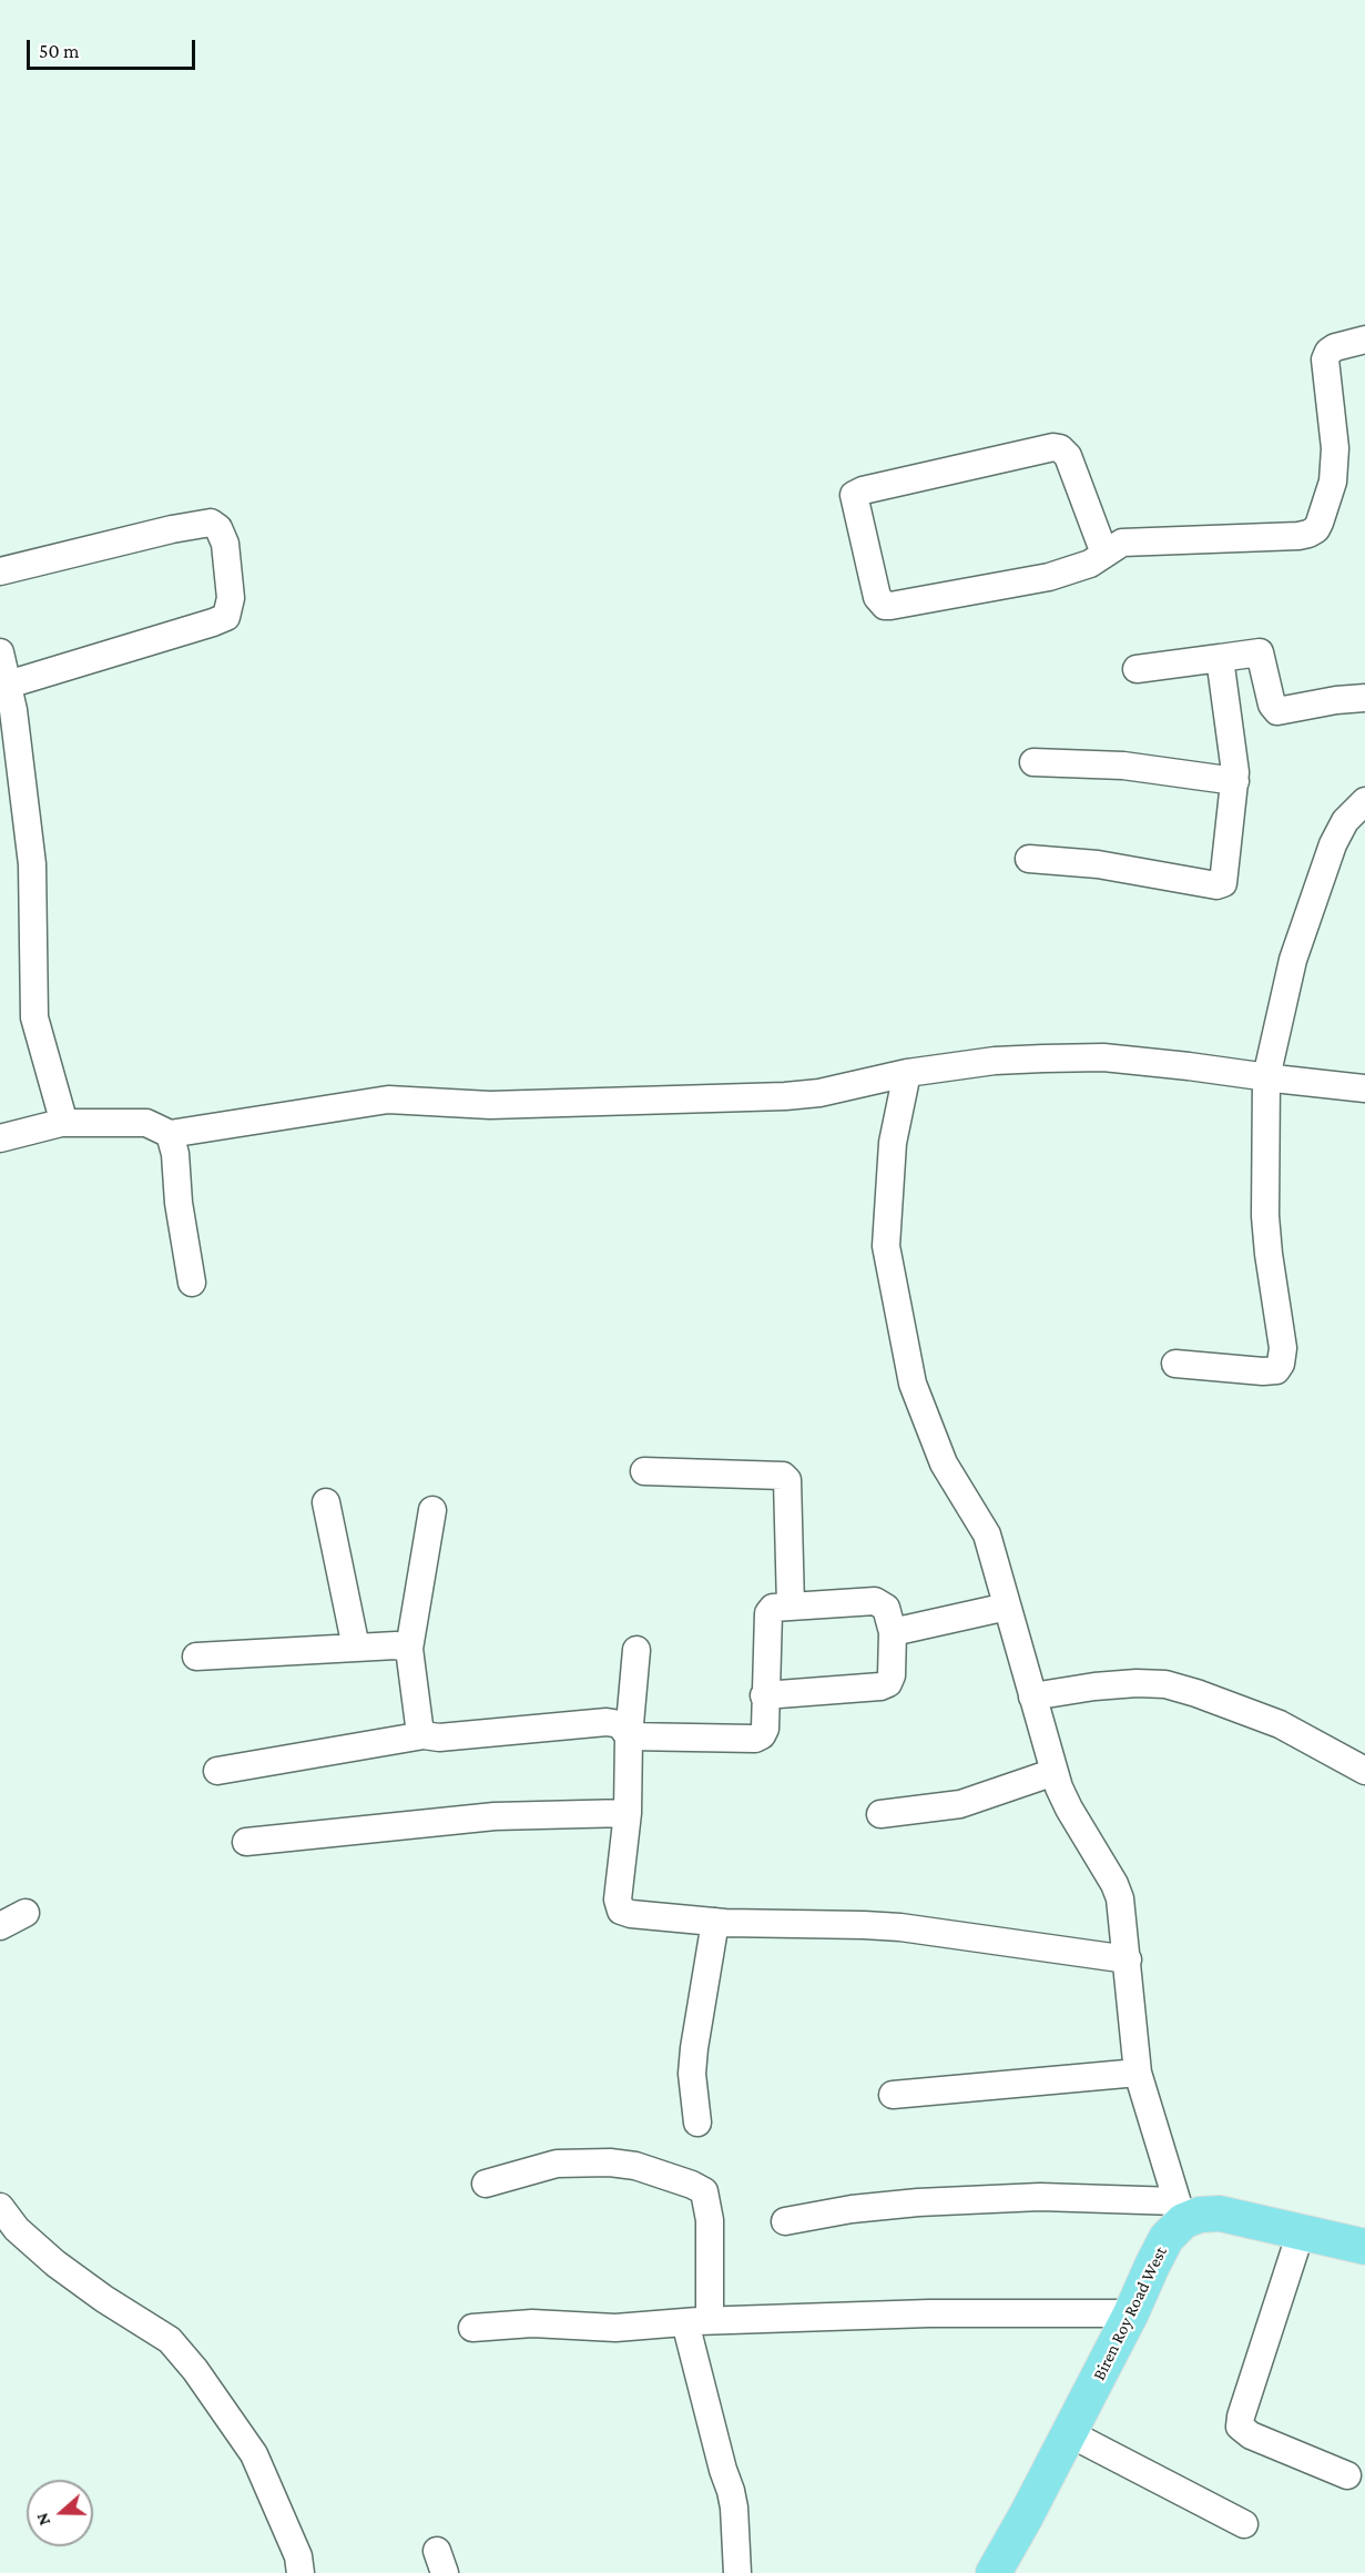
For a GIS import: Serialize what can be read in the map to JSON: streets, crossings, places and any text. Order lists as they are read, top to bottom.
{
  "streets": {
    "main road": ["Biren Roy Road West"]
  },
  "scale_bar": "50 m",
  "north": "left"
}
